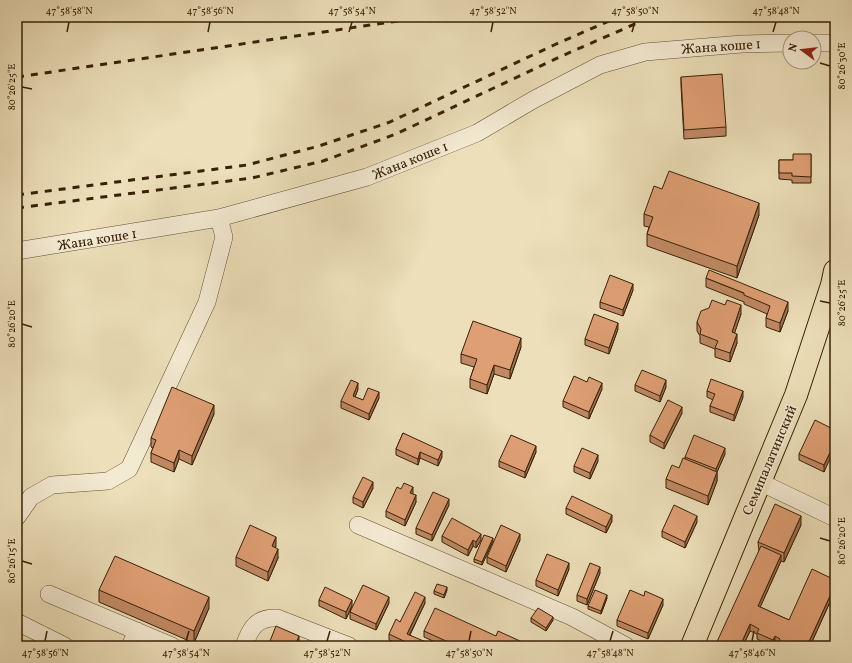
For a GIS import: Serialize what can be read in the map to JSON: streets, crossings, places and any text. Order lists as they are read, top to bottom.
{
  "streets": {
    "main road": ["Семипалатинский"],
    "street": ["Жана коше 1"]
  },
  "north": "left",
  "coordinates": [
    "47°58'58\"N",
    "47°58'56\"N",
    "47°58'54\"N",
    "47°58'52\"N",
    "47°58'50\"N",
    "47°58'48\"N",
    "80°26'30\"E",
    "80°26'25\"E",
    "80°26'20\"E",
    "80°26'15\"E",
    "47°58'46\"N"
  ]
}
